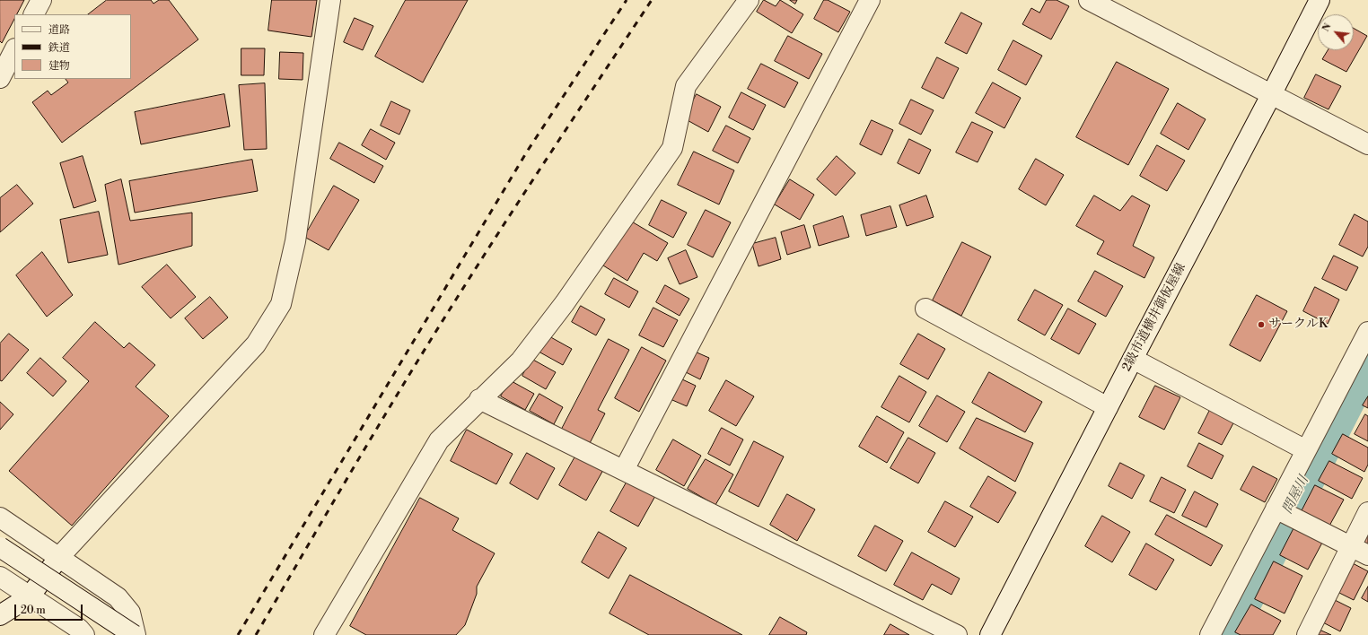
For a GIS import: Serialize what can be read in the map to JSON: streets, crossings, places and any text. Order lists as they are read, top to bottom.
{
  "streets": {
    "street": ["2級市道横井御仮屋線"]
  },
  "water": ["問屋川"],
  "places": ["サークルK"],
  "legend": ["道路", "鉄道", "建物"],
  "scale_bar": "20 m",
  "north": "top left"
}
